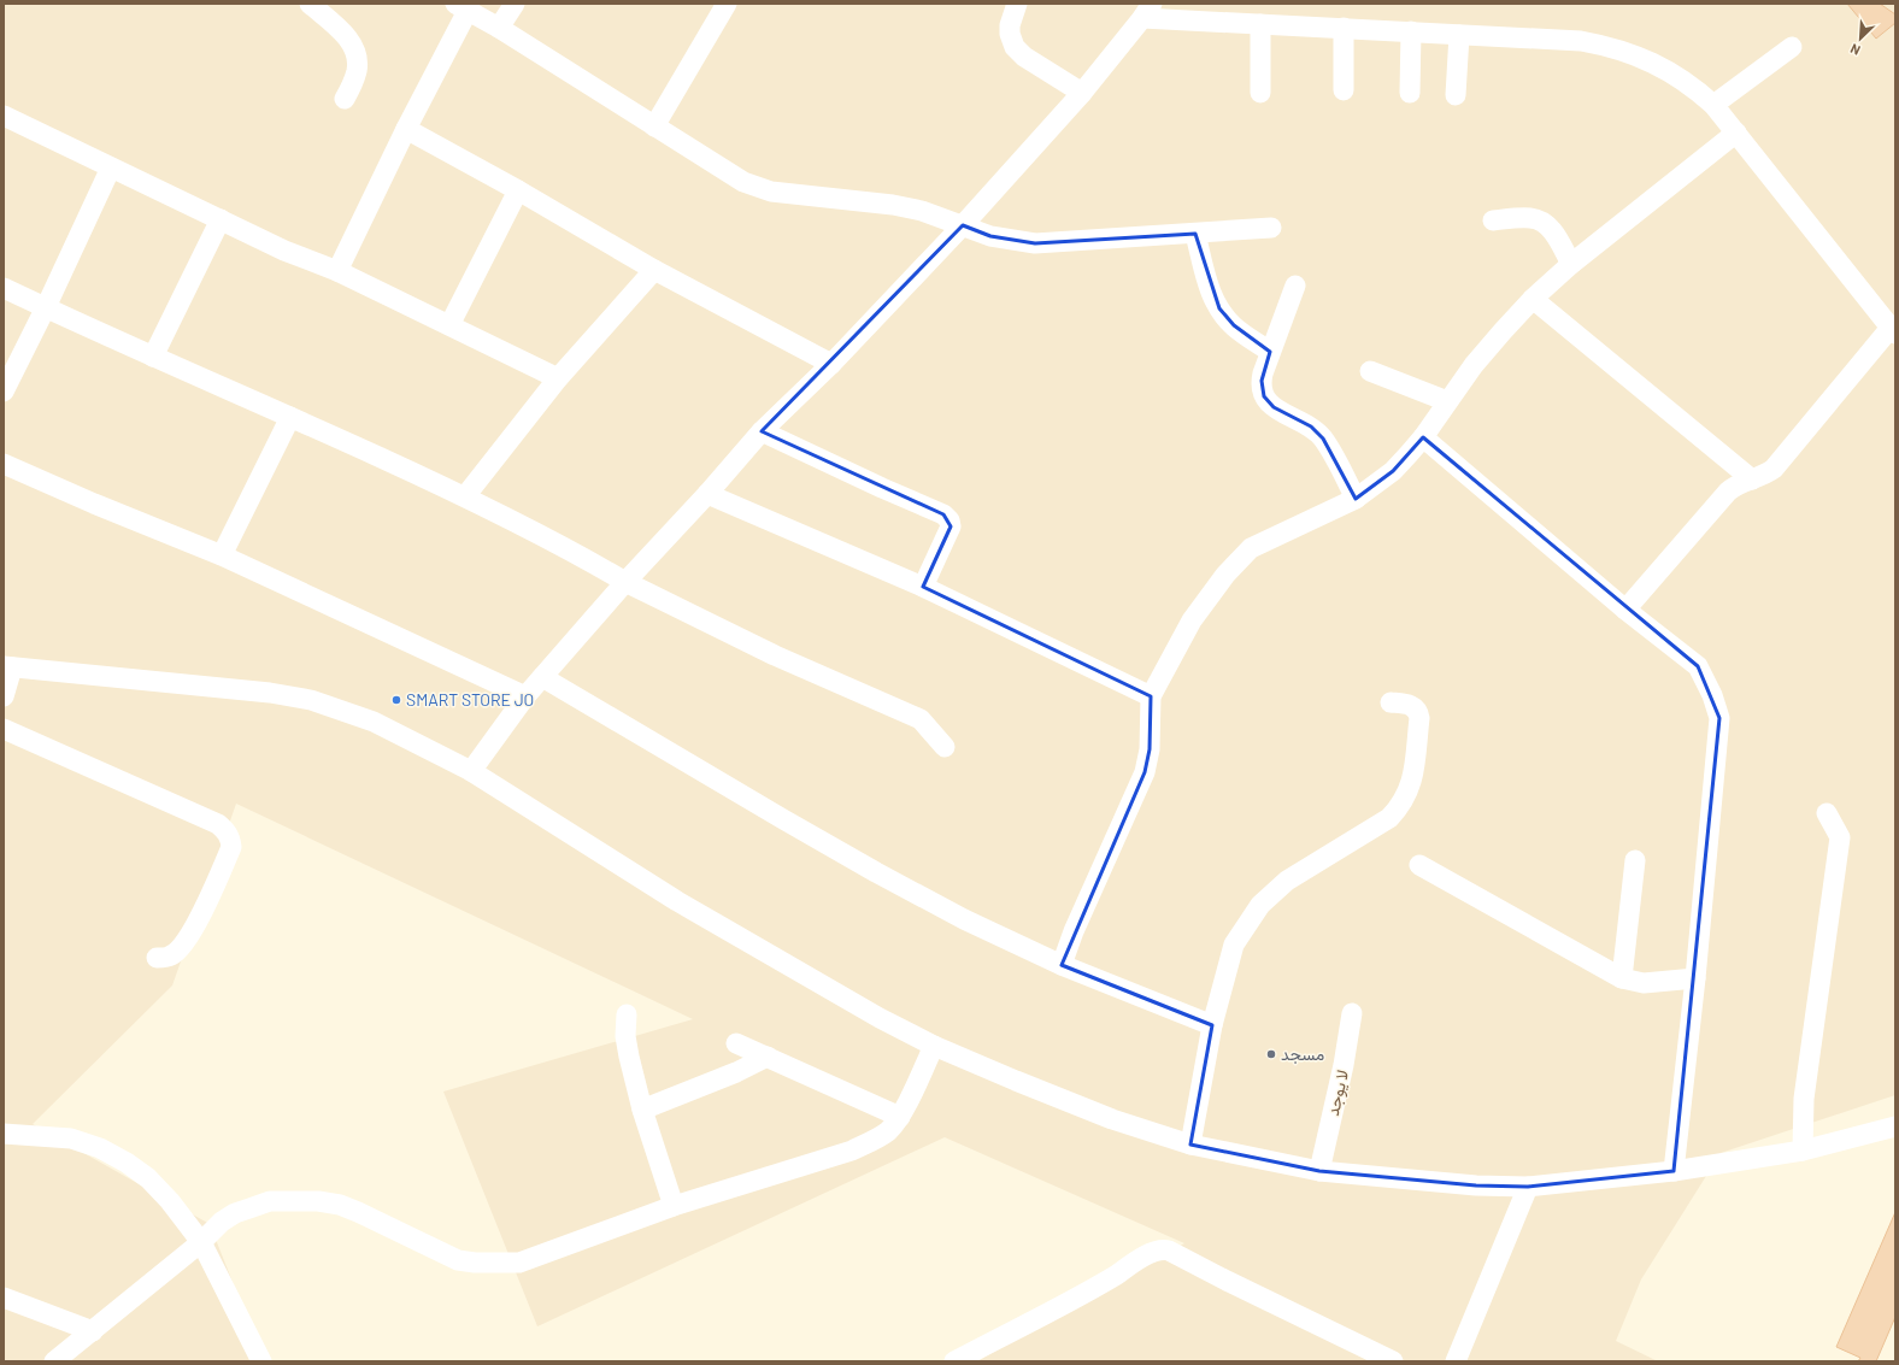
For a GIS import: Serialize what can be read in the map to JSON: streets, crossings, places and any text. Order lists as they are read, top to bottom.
{
  "streets": {
    "street": ["لا يوجد"]
  },
  "places": ["SMART STORE JO", "مسجد"],
  "north": "bottom left"
}
